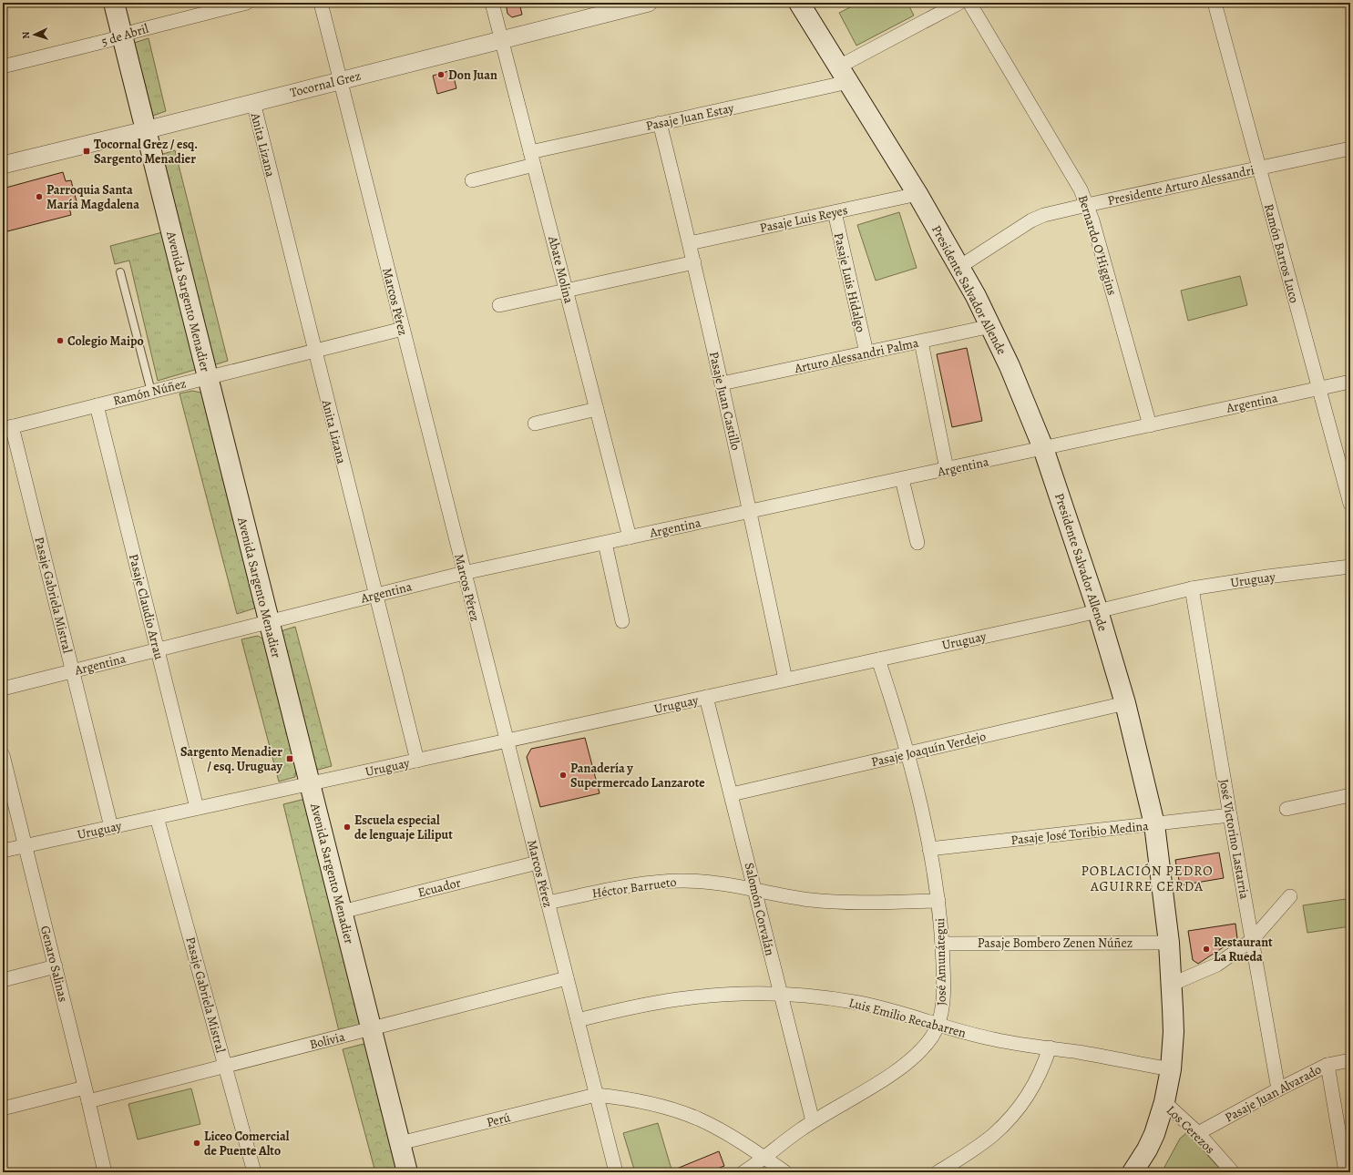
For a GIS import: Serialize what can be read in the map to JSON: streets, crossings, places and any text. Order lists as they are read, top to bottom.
{
  "streets": {
    "main road": ["Presidente Salvador Allende", "Avenida Sargento Menadier"],
    "street": [
      "5 de Abril",
      "Tocornal Grez",
      "Pasaje Juan Estay",
      "Anita Lizana",
      "Presidente Arturo Alessandri",
      "Pasaje Luis Reyes",
      "Bernardo O'Higgins",
      "Ramón Barros Luco",
      "Abate Molina",
      "Pasaje Luis Hidalgo",
      "Marcos Pérez",
      "Arturo Alessandri Palma",
      "Ramón Núñez",
      "Pasaje Juan Castillo",
      "Argentina",
      "Uruguay",
      "Pasaje Gabriela Mistral",
      "Pasaje Claudio Arrau",
      "Pasaje Joaquín Verdejo",
      "Pasaje José Toribio Medina",
      "José Victorino Lastarria",
      "Ecuador",
      "Héctor Barrueto",
      "Salomón Corvalán",
      "Pasaje Bombero Zenen Núñez",
      "José Amunátegui",
      "Genaro Salinas",
      "Luis Emilio Recabarren",
      "Bolivia",
      "Pasaje Juan Alvarado",
      "Perú",
      "Los Cerezos"
    ]
  },
  "crossings": [
    ["5 de Abril", "Avenida Sargento Menadier"],
    ["Tocornal Grez", "Anita Lizana"],
    ["Tocornal Grez", "Abate Molina"],
    ["Tocornal Grez", "Avenida Sargento Menadier"],
    ["Tocornal Grez", "Marcos Pérez"],
    ["Pasaje Juan Estay", "Abate Molina"],
    ["Pasaje Juan Estay", "Presidente Salvador Allende"],
    ["Pasaje Juan Estay", "Pasaje Juan Castillo"],
    ["Anita Lizana", "Ramón Núñez"],
    ["Anita Lizana", "Argentina"],
    ["Anita Lizana", "Uruguay"],
    ["Presidente Arturo Alessandri", "Bernardo O'Higgins"],
    ["Presidente Arturo Alessandri", "Ramón Barros Luco"],
    ["Presidente Arturo Alessandri", "Presidente Salvador Allende"],
    ["Pasaje Luis Reyes", "Pasaje Luis Hidalgo"],
    ["Pasaje Luis Reyes", "Presidente Salvador Allende"],
    ["Pasaje Luis Reyes", "Pasaje Juan Castillo"],
    ["Bernardo O'Higgins", "Argentina"],
    ["Ramón Barros Luco", "Argentina"],
    ["Abate Molina", "Argentina"],
    ["Pasaje Luis Hidalgo", "Arturo Alessandri Palma"],
    ["Presidente Salvador Allende", "Arturo Alessandri Palma"],
    ["Presidente Salvador Allende", "Argentina"],
    ["Presidente Salvador Allende", "Uruguay"],
    ["Presidente Salvador Allende", "Pasaje Joaquín Verdejo"],
    ["Presidente Salvador Allende", "Pasaje José Toribio Medina"],
    ["Presidente Salvador Allende", "Pasaje Bombero Zenen Núñez"],
    ["Presidente Salvador Allende", "Luis Emilio Recabarren"],
    ["Presidente Salvador Allende", "Los Cerezos"],
    ["Avenida Sargento Menadier", "Ramón Núñez"],
    ["Avenida Sargento Menadier", "Argentina"],
    ["Avenida Sargento Menadier", "Uruguay"],
    ["Avenida Sargento Menadier", "Ecuador"],
    ["Avenida Sargento Menadier", "Bolivia"],
    ["Avenida Sargento Menadier", "Perú"],
    ["Marcos Pérez", "Ramón Núñez"],
    ["Marcos Pérez", "Argentina"],
    ["Marcos Pérez", "Uruguay"],
    ["Marcos Pérez", "Ecuador"],
    ["Marcos Pérez", "Héctor Barrueto"],
    ["Marcos Pérez", "Luis Emilio Recabarren"],
    ["Marcos Pérez", "Bolivia"],
    ["Marcos Pérez", "Perú"],
    ["Arturo Alessandri Palma", "Pasaje Juan Castillo"],
    ["Ramón Núñez", "Pasaje Gabriela Mistral"],
    ["Ramón Núñez", "Pasaje Claudio Arrau"],
    ["Pasaje Juan Castillo", "Argentina"],
    ["Pasaje Juan Castillo", "Uruguay"],
    ["Argentina", "Pasaje Gabriela Mistral"],
    ["Argentina", "Pasaje Claudio Arrau"],
    ["Uruguay", "Pasaje Gabriela Mistral"],
    ["Uruguay", "Pasaje Claudio Arrau"],
    ["Uruguay", "José Victorino Lastarria"],
    ["Uruguay", "Salomón Corvalán"],
    ["Uruguay", "José Amunátegui"],
    ["Uruguay", "Genaro Salinas"],
    ["Pasaje Gabriela Mistral", "Bolivia"],
    ["Pasaje Joaquín Verdejo", "Salomón Corvalán"],
    ["Pasaje Joaquín Verdejo", "José Amunátegui"],
    ["Pasaje José Toribio Medina", "José Victorino Lastarria"],
    ["Pasaje José Toribio Medina", "José Amunátegui"],
    ["José Victorino Lastarria", "Pasaje Juan Alvarado"],
    ["Héctor Barrueto", "Salomón Corvalán"],
    ["Héctor Barrueto", "José Amunátegui"],
    ["Salomón Corvalán", "José Amunátegui"],
    ["Salomón Corvalán", "Luis Emilio Recabarren"],
    ["Pasaje Bombero Zenen Núñez", "José Amunátegui"],
    ["José Amunátegui", "Luis Emilio Recabarren"],
    ["José Amunátegui", "Perú"],
    ["Genaro Salinas", "Bolivia"],
    ["Pasaje Juan Alvarado", "Los Cerezos"]
  ],
  "districts": ["POBLACIÓN PEDRO AGUIRRE CERDA"],
  "places": {
    "other": [
      "Don Juan",
      "Parroquia Santa María Magdalena",
      "Colegio Maipo",
      "Panadería y Supermercado Lanzarote",
      "Escuela especial de lenguaje Liliput",
      "Restaurant La Rueda",
      "Liceo Comercial de Puente Alto"
    ],
    "transit": ["Tocornal Grez / esq. Sargento Menadier", "Sargento Menadier / esq. Uruguay"]
  },
  "north": "left"
}
